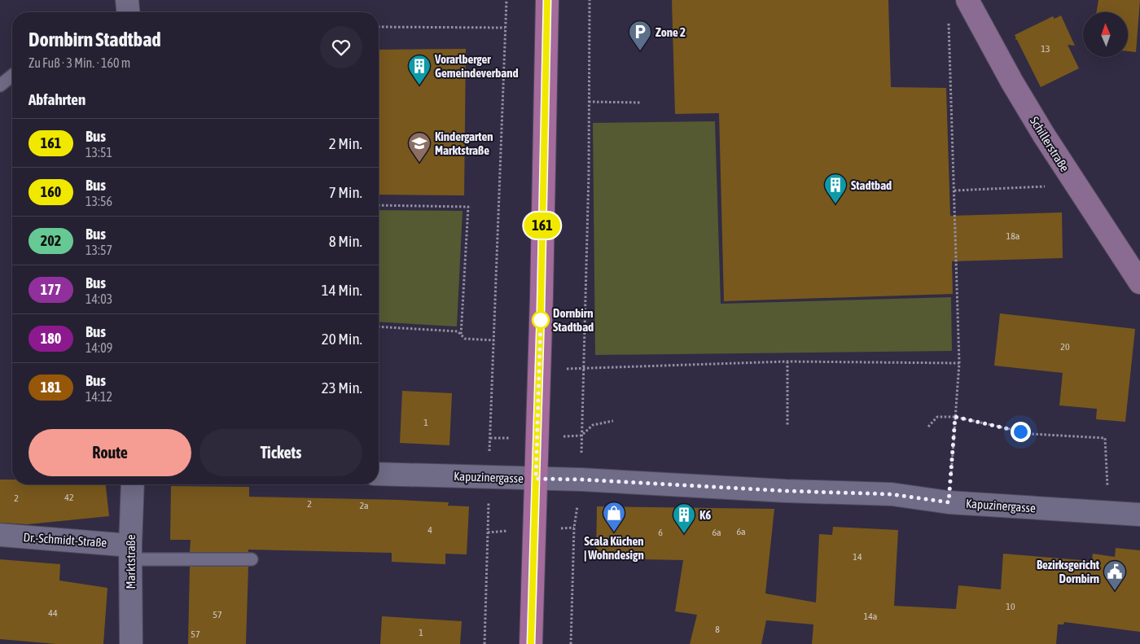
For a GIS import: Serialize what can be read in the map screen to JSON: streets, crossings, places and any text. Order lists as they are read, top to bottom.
{
  "streets": {
    "street": [
      "Schillerstraße",
      "Kapuzinergasse",
      "Dr.-Schmidt-Straße",
      "Marktstraße"
    ]
  },
  "crossings": [
    ["Dr.-Schmidt-Straße", "Marktstraße"]
  ],
  "places": {
    "parking": ["Zone 2"],
    "building": ["Vorarlberger Gemeindeverband", "Stadtbad", "K6"],
    "school or university": ["Kindergarten Marktstraße"],
    "other": ["Dornbirn Stadtbad"],
    "shop": ["Scala Küchen | Wohndesign"],
    "public building": ["Bezirksgericht Dornbirn"]
  },
  "lines": ["bus line 161"],
  "house_numbers": [
    "13",
    "18a",
    "20",
    "1",
    "42",
    "2",
    "2",
    "2a",
    "4",
    "6a",
    "6",
    "6a",
    "14",
    "10",
    "44",
    "57",
    "14a",
    "8",
    "1",
    "57"
  ],
  "north": "top",
  "page": {
    "on_map": "161",
    "heading": [
      ["Dornbirn Stadtbad", "Zu Fuß · 3 Min. · 160 m"],
      "Abfahrten"
    ],
    "list": [
      {
        "mark": "161",
        "name": "Bus",
        "note": "13:51",
        "value": "2 Min."
      },
      {
        "mark": "160",
        "name": "Bus",
        "note": "13:56",
        "value": "7 Min."
      },
      {
        "mark": "202",
        "name": "Bus",
        "note": "13:57",
        "value": "8 Min."
      },
      {
        "mark": "177",
        "name": "Bus",
        "note": "14:03",
        "value": "14 Min."
      },
      {
        "mark": "180",
        "name": "Bus",
        "note": "14:09",
        "value": "20 Min."
      },
      {
        "mark": "181",
        "name": "Bus",
        "note": "14:12",
        "value": "23 Min."
      }
    ],
    "buttons": ["Route", "Tickets"]
  }
}
